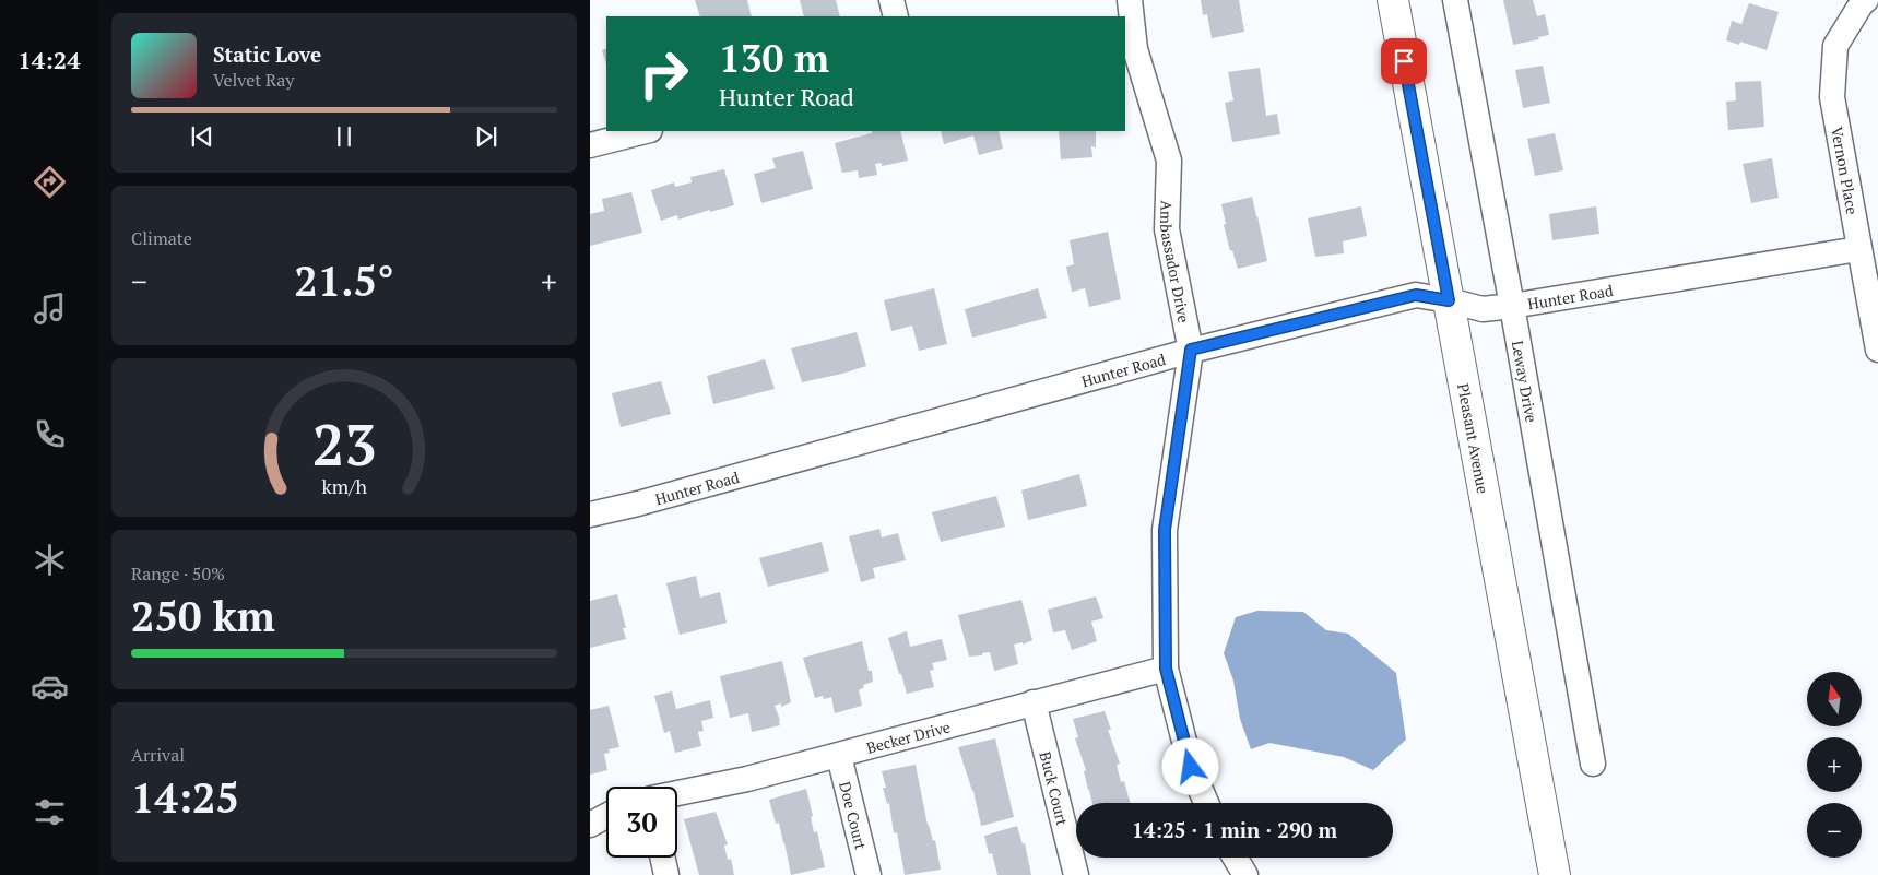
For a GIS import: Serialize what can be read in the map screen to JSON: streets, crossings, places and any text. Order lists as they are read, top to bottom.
{
  "streets": {
    "main road": ["Pleasant Avenue"],
    "street": [
      "Vernon Place",
      "Ambassador Drive",
      "Hunter Road",
      "Leway Drive",
      "Becker Drive",
      "Buck Court",
      "Doe Court"
    ]
  },
  "crossings": [
    ["Vernon Place", "Hunter Road"],
    ["Ambassador Drive", "Hunter Road"],
    ["Ambassador Drive", "Becker Drive"],
    ["Hunter Road", "Leway Drive"],
    ["Hunter Road", "Pleasant Avenue"],
    ["Becker Drive", "Buck Court"],
    ["Becker Drive", "Doe Court"]
  ],
  "north": "top",
  "page": {
    "tabs": "14:24",
    "turn": ["130 m", "Hunter Road"],
    "song": ["Static Love", "Velvet Ray"],
    "tile": [
      "Climate",
      ["Range · 50%", "250 km"],
      ["Arrival", "14:25"]
    ],
    "heat": ["−", "21.5°", "+"],
    "map_buttons": ["+", "−"],
    "limit": "30",
    "trip": "14:25 · 1 min · 290 m",
    "gauge": ["23", "km/h"]
  }
}
